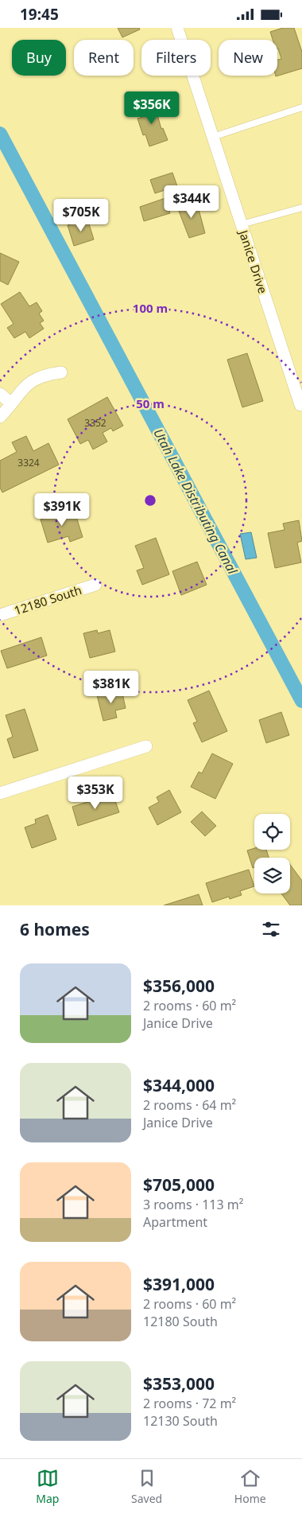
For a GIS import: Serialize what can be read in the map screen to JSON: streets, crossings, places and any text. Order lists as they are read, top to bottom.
{
  "streets": {
    "street": ["Janice Drive", "12180 South"]
  },
  "water": ["Utah Lake Distributing Canal"],
  "house_numbers": ["3352", "3324"],
  "page": {
    "status": "19:45",
    "chip": [
      "Buy",
      "Rent",
      "Filters",
      "New"
    ],
    "price": [
      "$356K",
      "$344K",
      "$705K",
      "$391K",
      "$381K",
      "$353K"
    ],
    "heading": "6 homes",
    "list": [
      {
        "name": "$356,000",
        "note": "2 rooms · 60 m² · Janice Drive"
      },
      {
        "name": "$344,000",
        "note": "2 rooms · 64 m² · Janice Drive"
      },
      {
        "name": "$705,000",
        "note": "3 rooms · 113 m² · Apartment"
      },
      {
        "name": "$391,000",
        "note": "2 rooms · 60 m² · 12180 South"
      },
      {
        "name": "$353,000",
        "note": "2 rooms · 72 m² · 12130 South"
      }
    ],
    "tabs": ["Map", "Saved", "Home"]
  },
  "rings": ["100 m", "50 m"]
}
